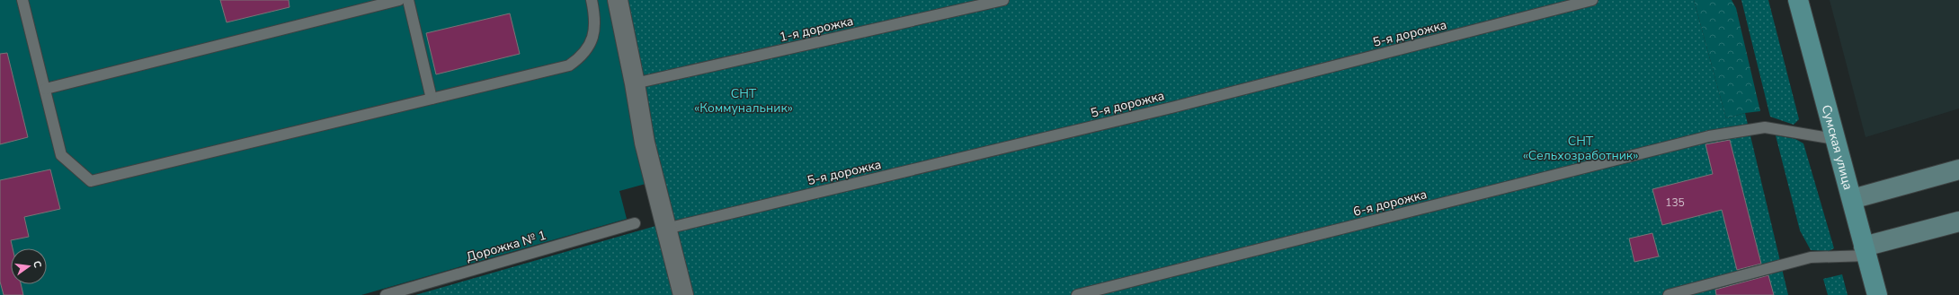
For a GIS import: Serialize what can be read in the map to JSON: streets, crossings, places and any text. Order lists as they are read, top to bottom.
{
  "streets": {
    "main road": ["Сумская улица"],
    "lane": [
      "1-я дорожка",
      "5-я дорожка",
      "6-я дорожка",
      "Дорожка № 1"
    ]
  },
  "crossings": [
    ["Сумская улица", "6-я дорожка"]
  ],
  "parks": ["СНТ «Коммунальник»", "СНТ «Сельхозработник»"],
  "house_numbers": ["135"],
  "north": "right"
}
